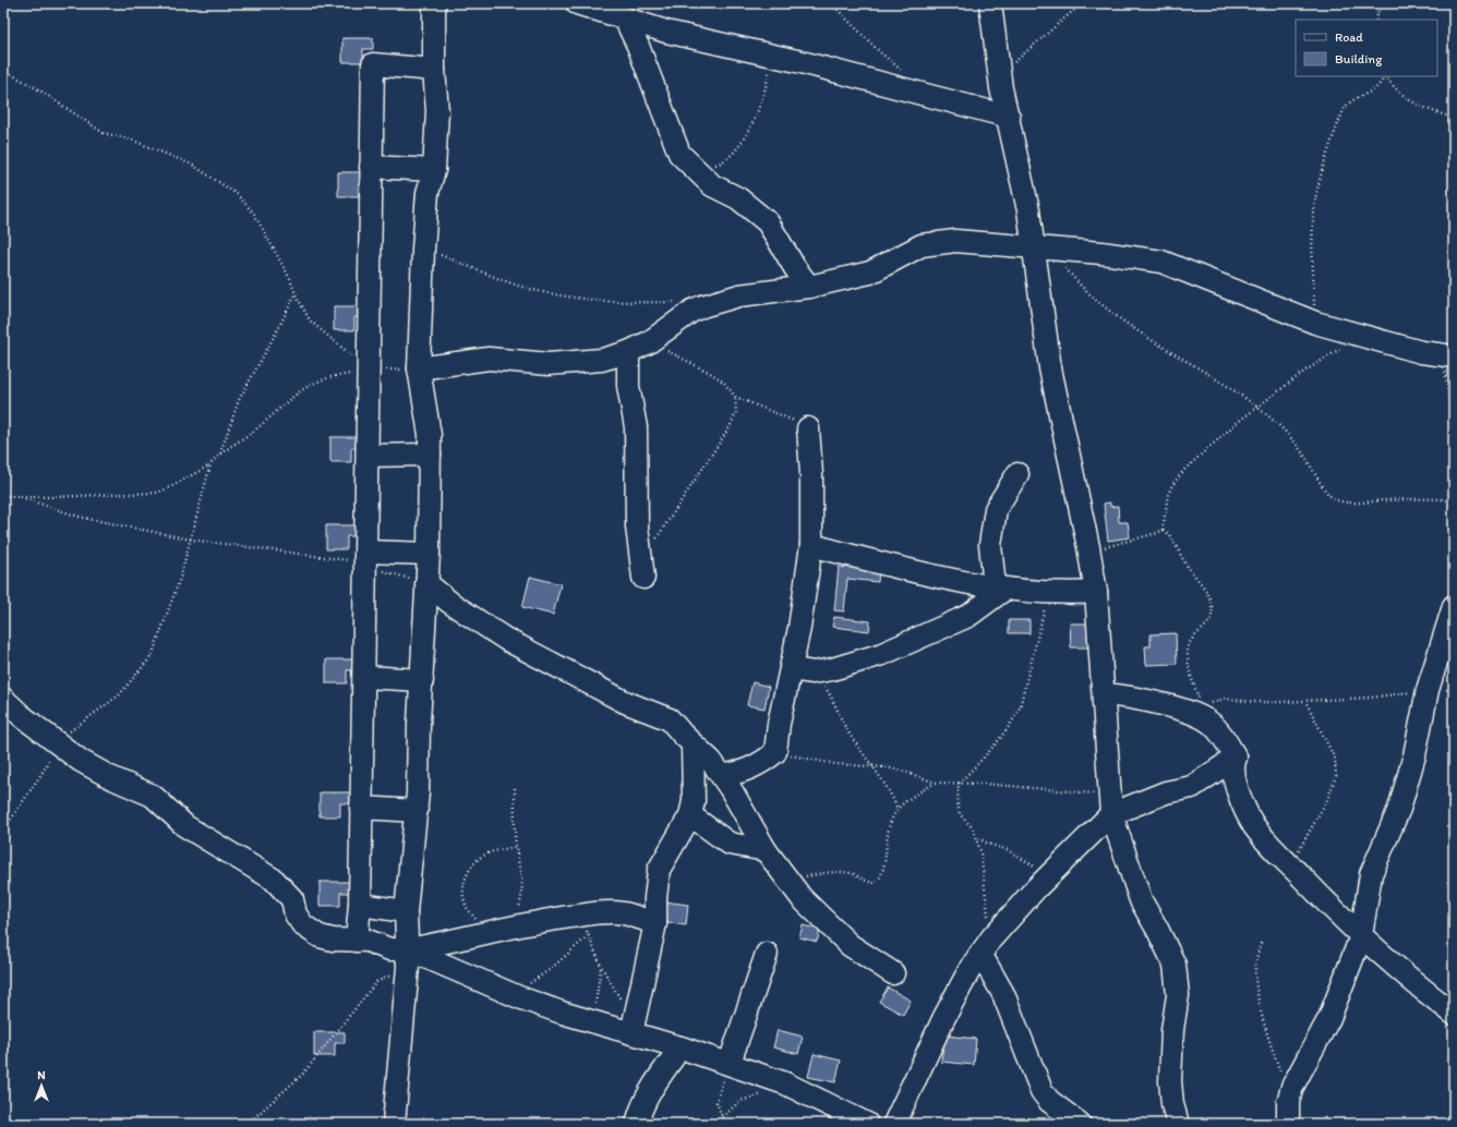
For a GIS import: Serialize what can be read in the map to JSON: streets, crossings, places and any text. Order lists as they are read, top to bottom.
{
  "legend": ["Road", "Building"],
  "north": "top"
}
